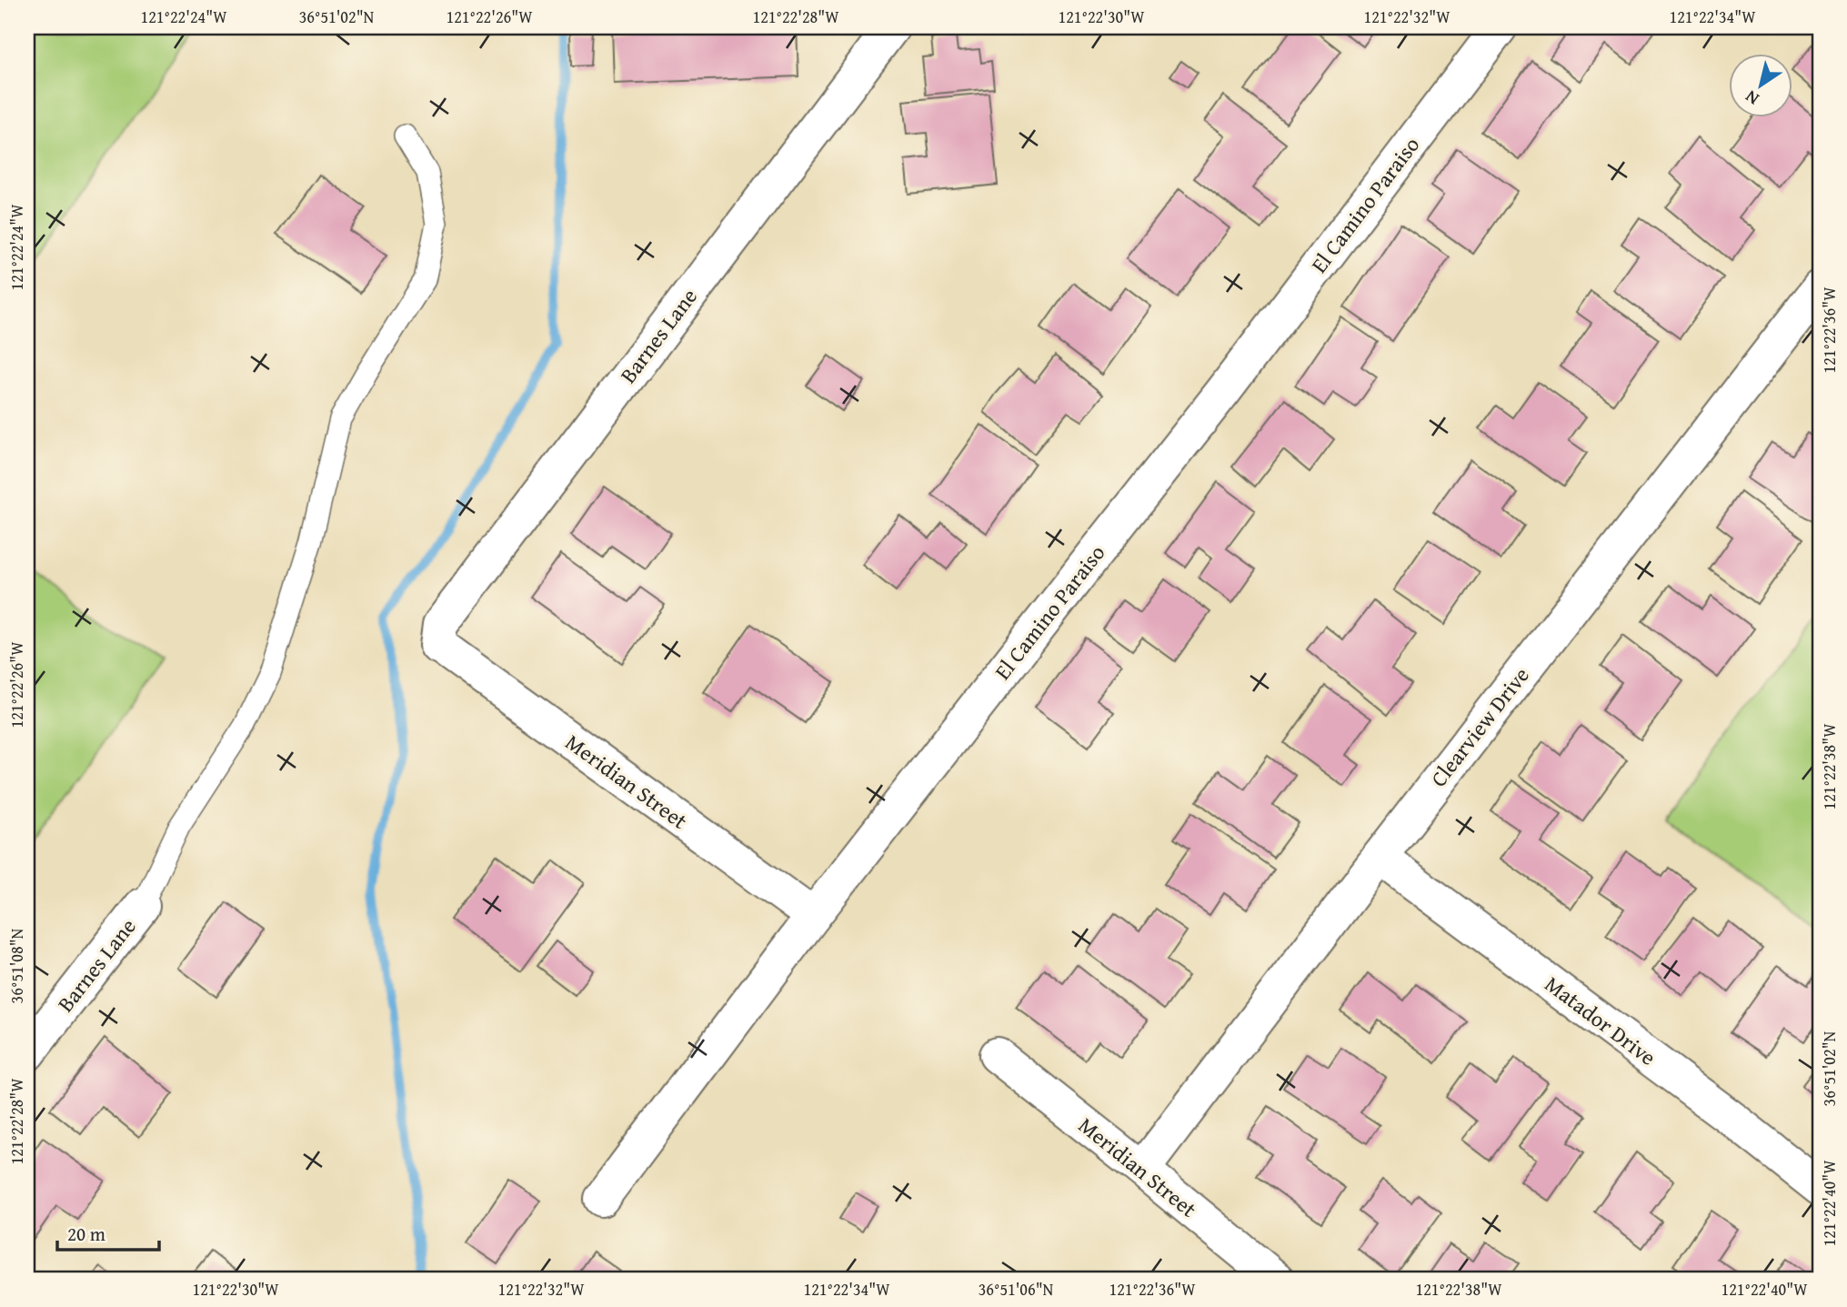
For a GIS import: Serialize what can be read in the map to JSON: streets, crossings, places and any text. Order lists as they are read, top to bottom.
{
  "streets": {
    "street": [
      "El Camino Paraiso",
      "Barnes Lane",
      "Clearview Drive",
      "Meridian Street",
      "Matador Drive"
    ]
  },
  "crossings": [
    ["El Camino Paraiso", "Meridian Street"],
    ["Barnes Lane", "Meridian Street"],
    ["Clearview Drive", "Meridian Street"],
    ["Clearview Drive", "Matador Drive"]
  ],
  "scale_bar": "20 m",
  "north": "bottom left",
  "coordinates": [
    "121°22'24\"W",
    "36°51'02\"N",
    "121°22'26\"W",
    "121°22'28\"W",
    "121°22'30\"W",
    "121°22'32\"W",
    "121°22'34\"W",
    "121°22'36\"W",
    "121°22'38\"W",
    "36°51'08\"N",
    "121°22'40\"W",
    "36°51'06\"N"
  ]
}
